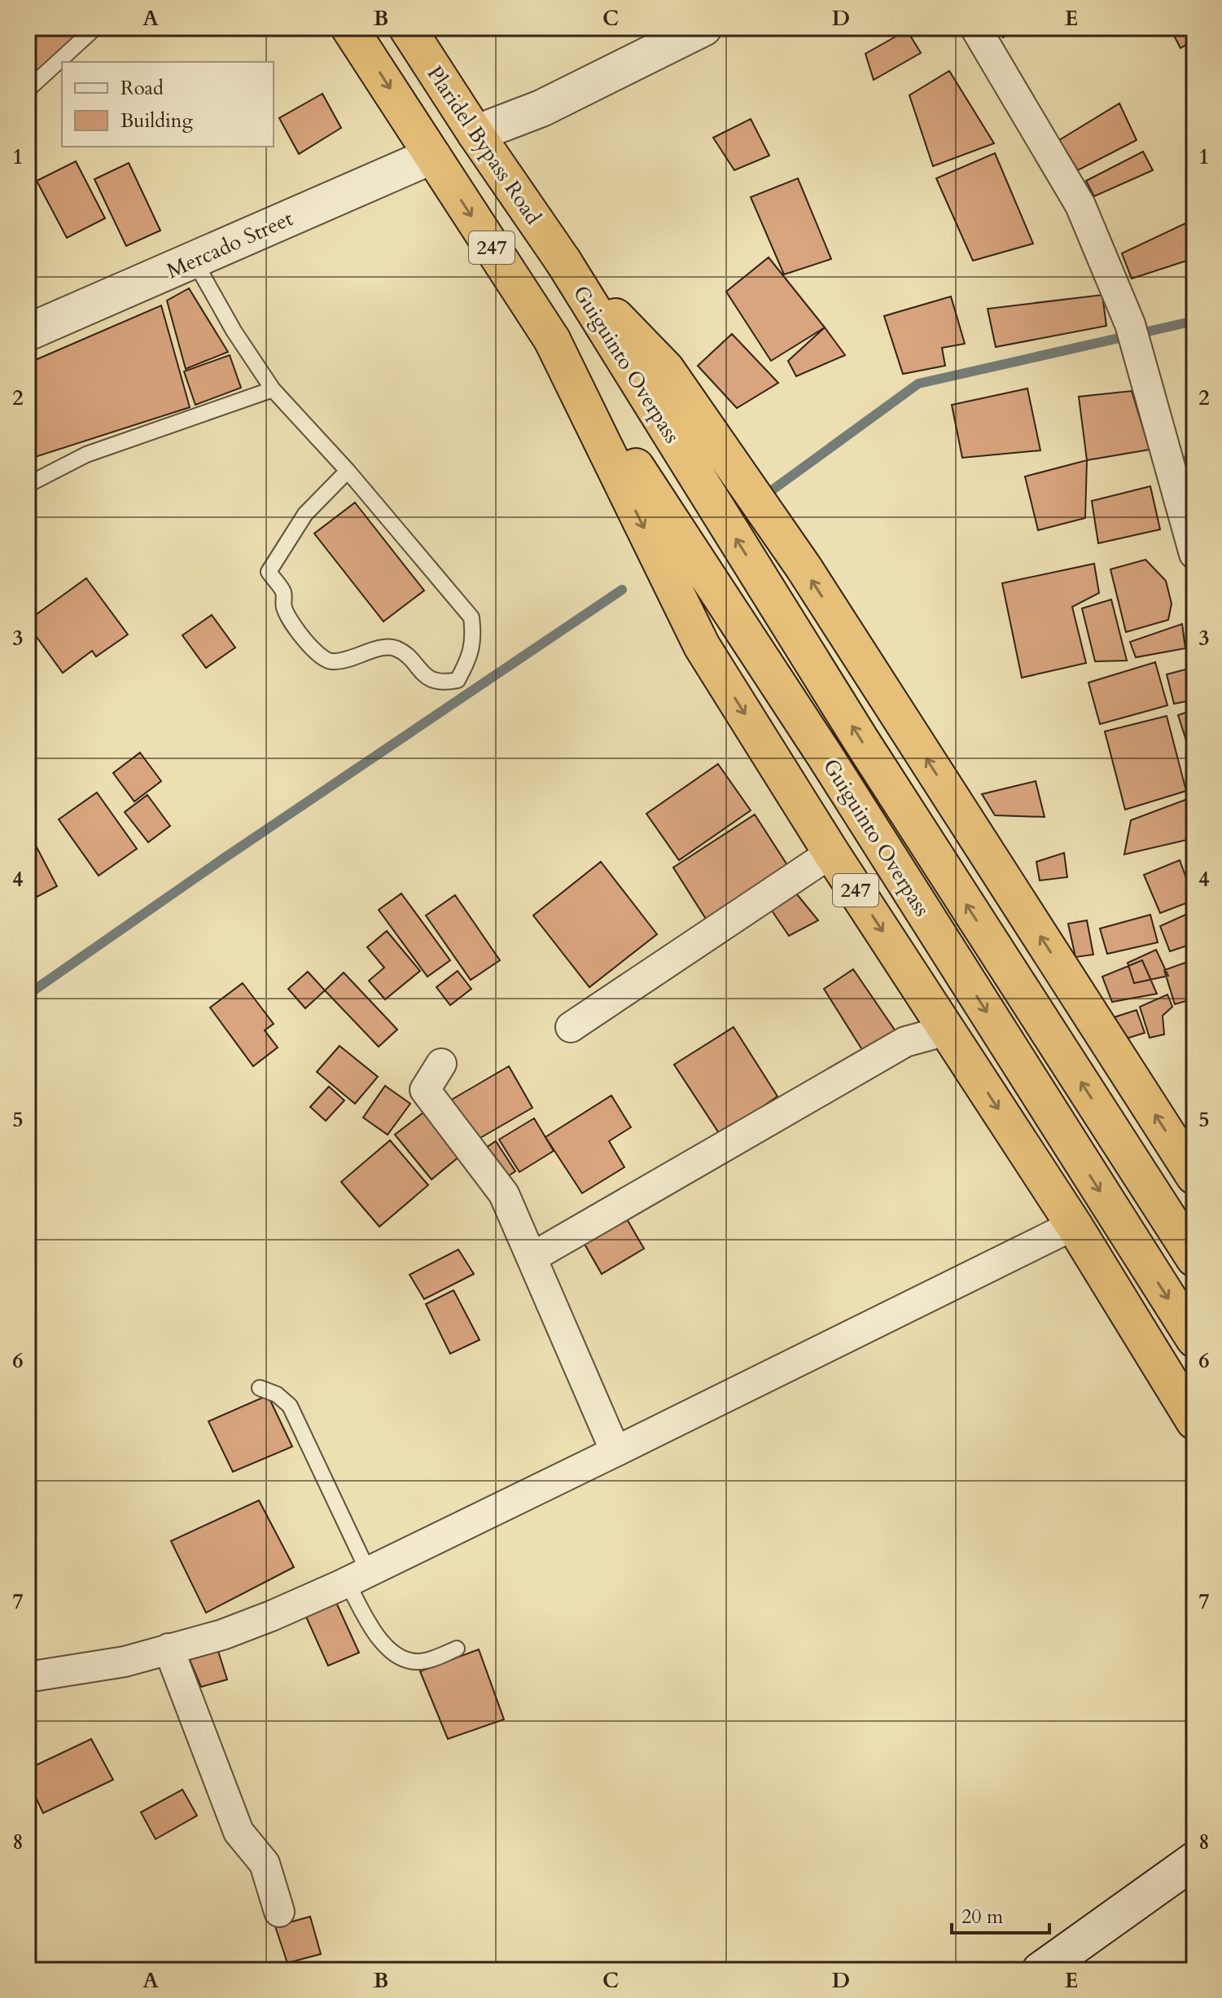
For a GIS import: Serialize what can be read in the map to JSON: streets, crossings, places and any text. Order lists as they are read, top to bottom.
{
  "streets": {
    "highway": ["Plaridel Bypass Road", "247", "Guiguinto Overpass"],
    "street": ["Mercado Street"]
  },
  "crossings": [
    ["Plaridel Bypass Road", "247"],
    ["Plaridel Bypass Road", "Guiguinto Overpass"],
    ["Mercado Street", "247"],
    ["247", "Guiguinto Overpass"]
  ],
  "legend": ["Road", "Building"],
  "scale_bar": "20 m",
  "grid": {
    "columns": [
      "A",
      "B",
      "C",
      "D",
      "E"
    ],
    "rows": [
      "1",
      "2",
      "3",
      "4",
      "5",
      "6",
      "7",
      "8"
    ]
  }
}
